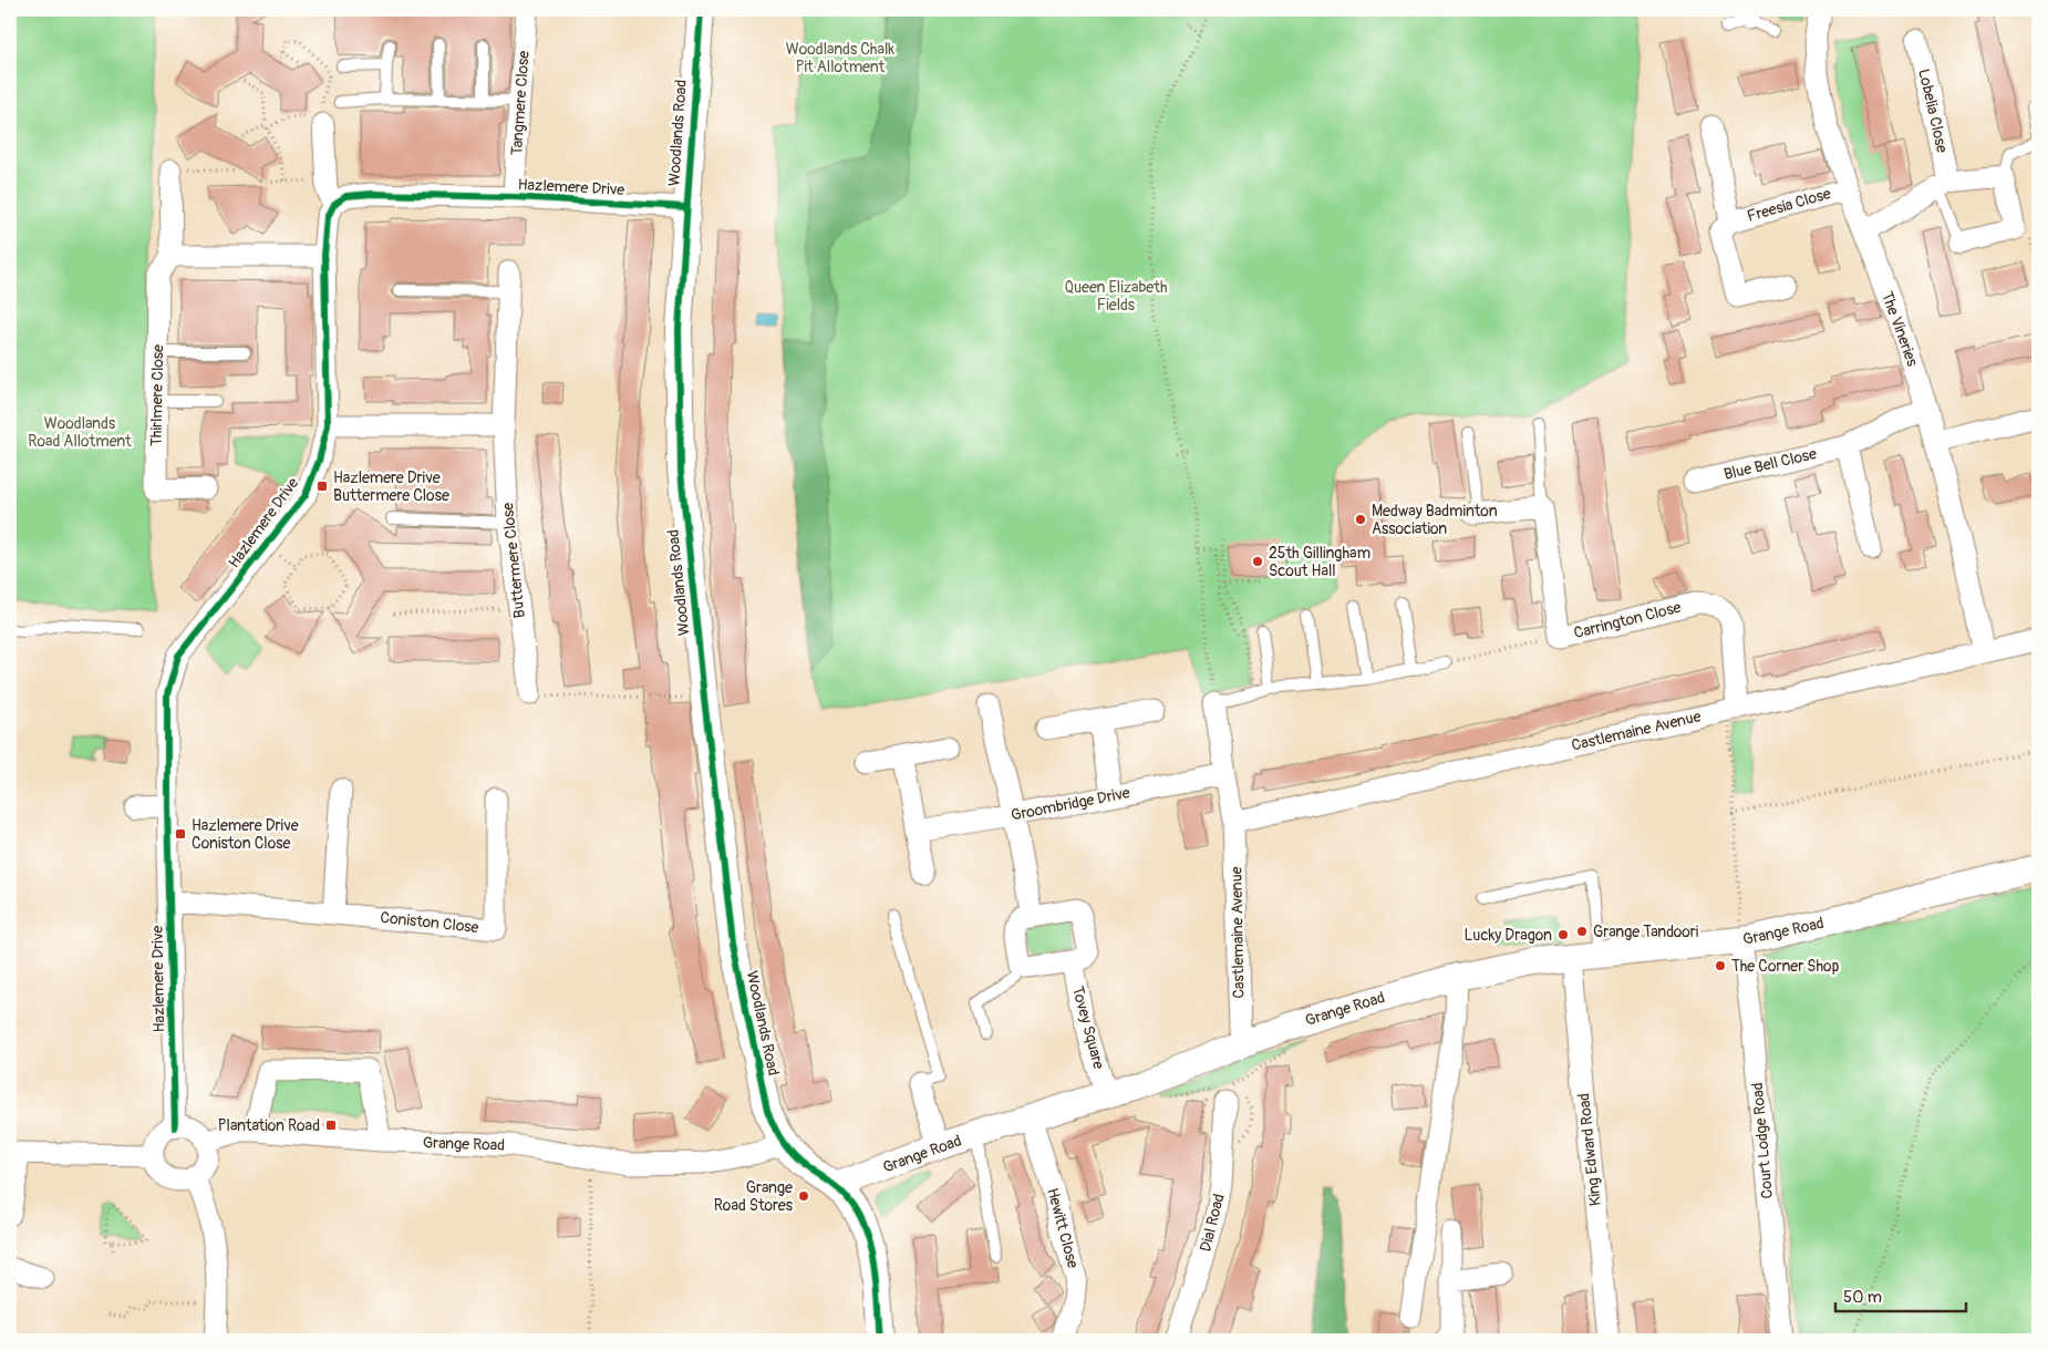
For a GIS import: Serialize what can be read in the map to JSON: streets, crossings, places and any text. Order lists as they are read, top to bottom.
{
  "streets": {
    "street": [
      "Tangmere Close",
      "Lobelia Close",
      "Woodlands Road",
      "Hazlemere Drive",
      "Freesia Close",
      "The Vineries",
      "Thirlmere Close",
      "Blue Bell Close",
      "Buttermere Close",
      "Carrington Close",
      "Castlemaine Avenue",
      "Groombridge Drive",
      "Coniston Close",
      "Grange Road",
      "Tovey Square",
      "Court Lodge Road",
      "King Edward Road",
      "Dial Road",
      "Hewitt Close"
    ]
  },
  "crossings": [
    ["Tangmere Close", "Hazlemere Drive"],
    ["Woodlands Road", "Hazlemere Drive"],
    ["Woodlands Road", "Grange Road"],
    ["Hazlemere Drive", "Coniston Close"],
    ["Hazlemere Drive", "Grange Road"],
    ["Freesia Close", "The Vineries"],
    ["The Vineries", "Blue Bell Close"],
    ["The Vineries", "Castlemaine Avenue"],
    ["Carrington Close", "Castlemaine Avenue"],
    ["Castlemaine Avenue", "Groombridge Drive"],
    ["Castlemaine Avenue", "Grange Road"],
    ["Grange Road", "Tovey Square"],
    ["Grange Road", "Court Lodge Road"],
    ["Grange Road", "King Edward Road"],
    ["Grange Road", "Hewitt Close"]
  ],
  "parks": ["Woodlands Chalk Pit Allotment", "Queen Elizabeth Fields", "Woodlands Road Allotment"],
  "places": {
    "transit": ["Hazlemere Drive Buttermere Close", "Hazlemere Drive Coniston Close", "Plantation Road"],
    "other": [
      "Medway Badminton Association",
      "25th Gillingham Scout Hall",
      "Grange Tandoori",
      "Lucky Dragon",
      "The Corner Shop",
      "Grange Road Stores"
    ]
  },
  "scale_bar": "50 m"
}
